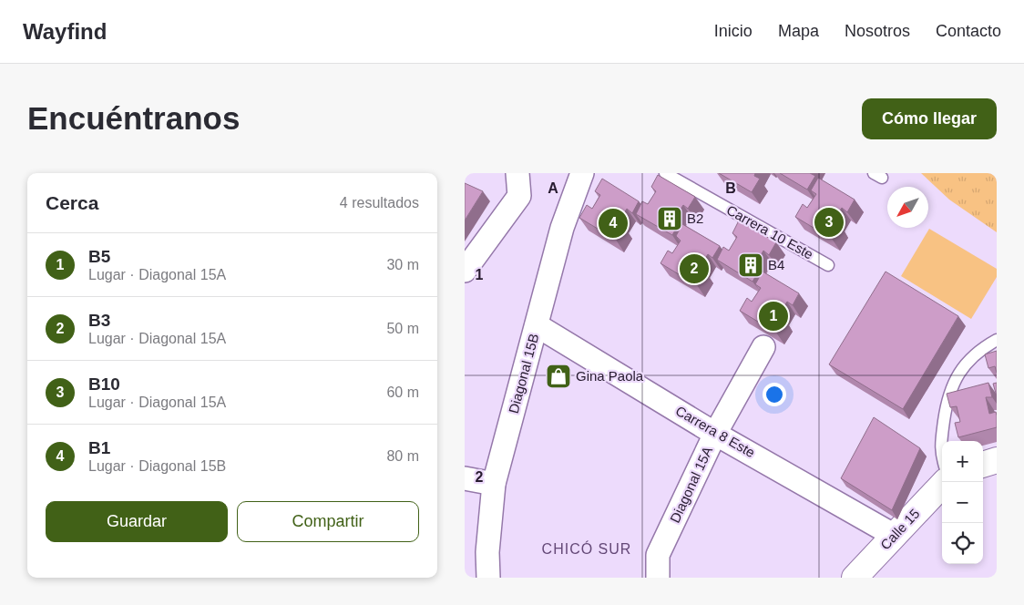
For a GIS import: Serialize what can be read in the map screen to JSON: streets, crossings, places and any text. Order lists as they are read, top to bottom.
{
  "streets": {
    "street": [
      "Diagonal 15B",
      "Carrera 8 Este",
      "Diagonal 15A",
      "Calle 15"
    ],
    "lane": ["Carrera 10 Este"]
  },
  "crossings": [
    ["Diagonal 15B", "Carrera 8 Este"],
    ["Carrera 8 Este", "Diagonal 15A"],
    ["Carrera 8 Este", "Calle 15"]
  ],
  "districts": ["CHICÓ SUR"],
  "places": {
    "building": ["B2", "B4"],
    "shop": ["Gina Paola"]
  },
  "north": "bottom left",
  "page": {
    "header": "Wayfind",
    "nav": [
      "Inicio",
      "Mapa",
      "Nosotros",
      "Contacto"
    ],
    "buttons": [
      "Cómo llegar",
      ["Guardar", "Compartir"]
    ],
    "title": "Encuéntranos",
    "heading": ["Cerca", "4 resultados"],
    "pins": [
      "3",
      "4",
      "2",
      "1"
    ],
    "list": [
      {
        "mark": "1",
        "name": "B5",
        "note": "Lugar · Diagonal 15A",
        "value": "30 m"
      },
      {
        "mark": "2",
        "name": "B3",
        "note": "Lugar · Diagonal 15A",
        "value": "50 m"
      },
      {
        "mark": "3",
        "name": "B10",
        "note": "Lugar · Diagonal 15A",
        "value": "60 m"
      },
      {
        "mark": "4",
        "name": "B1",
        "note": "Lugar · Diagonal 15B",
        "value": "80 m"
      }
    ],
    "map_buttons": ["+", "−"]
  },
  "grid": {
    "columns": ["A", "B"],
    "rows": ["1", "2"]
  }
}
